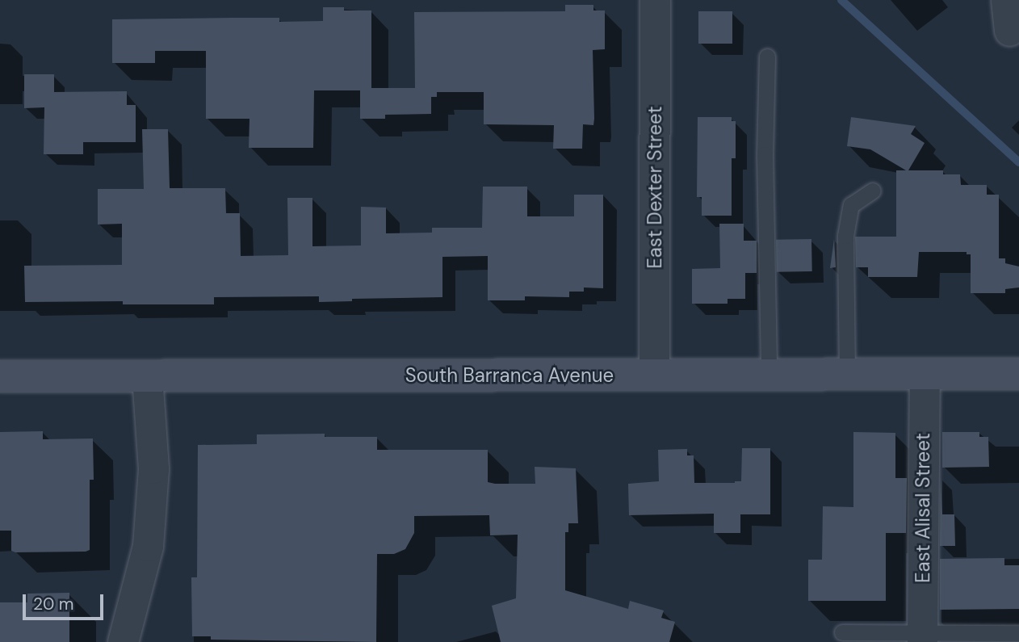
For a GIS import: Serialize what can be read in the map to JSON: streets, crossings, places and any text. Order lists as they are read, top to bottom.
{
  "streets": {
    "main road": ["South Barranca Avenue"],
    "street": ["East Dexter Street", "East Alisal Street"]
  },
  "crossings": [
    ["East Dexter Street", "South Barranca Avenue"],
    ["South Barranca Avenue", "East Alisal Street"]
  ],
  "scale_bar": "20 m"
}
